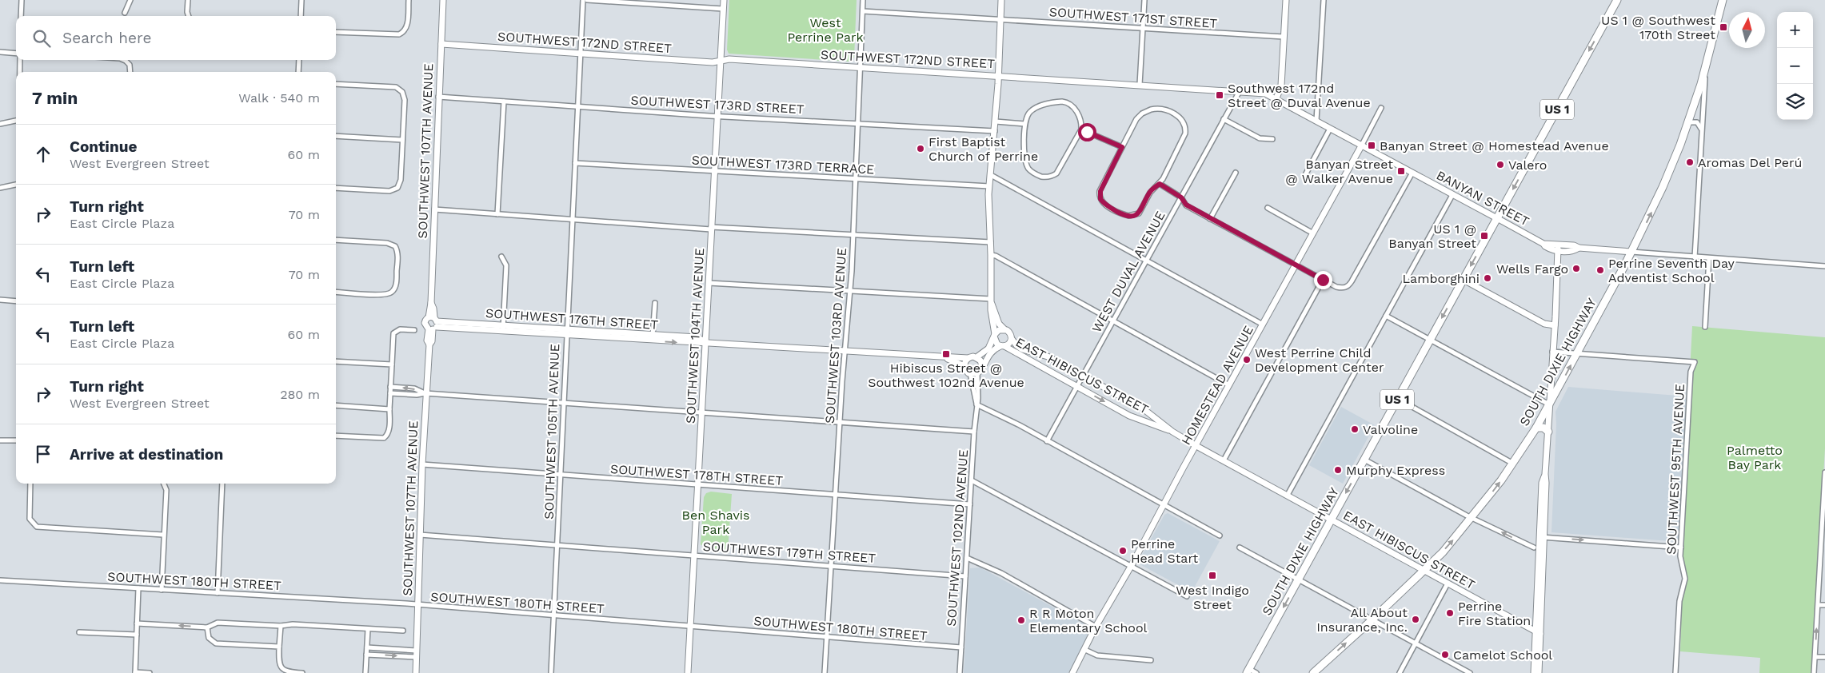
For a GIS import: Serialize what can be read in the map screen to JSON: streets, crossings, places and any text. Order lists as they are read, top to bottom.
{
  "streets": {
    "highway": ["US 1", "SOUTH DIXIE HIGHWAY"],
    "street": [
      "SOUTHWEST 171ST STREET",
      "SOUTHWEST 172ND STREET",
      "SOUTHWEST 173RD STREET",
      "SOUTHWEST 107TH AVENUE",
      "SOUTHWEST 173RD TERRACE",
      "BANYAN STREET",
      "WEST DUVAL AVENUE",
      "SOUTHWEST 176TH STREET",
      "SOUTHWEST 104TH AVENUE",
      "SOUTHWEST 103RD AVENUE",
      "EAST HIBISCUS STREET",
      "HOMESTEAD AVENUE",
      "SOUTHWEST 105TH AVENUE",
      "SOUTHWEST 95TH AVENUE",
      "SOUTHWEST 178TH STREET",
      "SOUTHWEST 102ND AVENUE",
      "SOUTHWEST 179TH STREET",
      "SOUTHWEST 180TH STREET"
    ]
  },
  "crossings": [
    ["SOUTHWEST 171ST STREET", "SOUTHWEST 103RD AVENUE"],
    ["SOUTHWEST 172ND STREET", "SOUTHWEST 107TH AVENUE"],
    ["SOUTHWEST 172ND STREET", "BANYAN STREET"],
    ["SOUTHWEST 172ND STREET", "WEST DUVAL AVENUE"],
    ["SOUTHWEST 172ND STREET", "SOUTHWEST 104TH AVENUE"],
    ["SOUTHWEST 172ND STREET", "SOUTHWEST 103RD AVENUE"],
    ["SOUTHWEST 172ND STREET", "SOUTHWEST 105TH AVENUE"],
    ["SOUTHWEST 173RD STREET", "SOUTHWEST 107TH AVENUE"],
    ["SOUTHWEST 173RD STREET", "SOUTHWEST 104TH AVENUE"],
    ["SOUTHWEST 173RD STREET", "SOUTHWEST 103RD AVENUE"],
    ["SOUTHWEST 173RD STREET", "SOUTHWEST 105TH AVENUE"],
    ["SOUTHWEST 107TH AVENUE", "SOUTHWEST 176TH STREET"],
    ["SOUTHWEST 107TH AVENUE", "SOUTHWEST 178TH STREET"],
    ["SOUTHWEST 107TH AVENUE", "SOUTHWEST 179TH STREET"],
    ["SOUTHWEST 107TH AVENUE", "SOUTHWEST 180TH STREET"],
    ["SOUTHWEST 173RD TERRACE", "SOUTHWEST 104TH AVENUE"],
    ["SOUTHWEST 173RD TERRACE", "SOUTHWEST 103RD AVENUE"],
    ["SOUTHWEST 173RD TERRACE", "SOUTHWEST 105TH AVENUE"],
    ["BANYAN STREET", "SOUTH DIXIE HIGHWAY"],
    ["BANYAN STREET", "HOMESTEAD AVENUE"],
    ["WEST DUVAL AVENUE", "EAST HIBISCUS STREET"],
    ["SOUTHWEST 176TH STREET", "SOUTHWEST 104TH AVENUE"],
    ["SOUTHWEST 176TH STREET", "SOUTHWEST 103RD AVENUE"],
    ["SOUTHWEST 176TH STREET", "SOUTHWEST 105TH AVENUE"],
    ["SOUTHWEST 176TH STREET", "SOUTHWEST 102ND AVENUE"],
    ["SOUTHWEST 104TH AVENUE", "SOUTHWEST 178TH STREET"],
    ["SOUTHWEST 104TH AVENUE", "SOUTHWEST 179TH STREET"],
    ["SOUTHWEST 104TH AVENUE", "SOUTHWEST 180TH STREET"],
    ["SOUTHWEST 103RD AVENUE", "SOUTHWEST 178TH STREET"],
    ["SOUTHWEST 103RD AVENUE", "SOUTHWEST 179TH STREET"],
    ["SOUTHWEST 103RD AVENUE", "SOUTHWEST 180TH STREET"],
    ["SOUTH DIXIE HIGHWAY", "EAST HIBISCUS STREET"],
    ["SOUTH DIXIE HIGHWAY", "SOUTHWEST 95TH AVENUE"],
    ["EAST HIBISCUS STREET", "HOMESTEAD AVENUE"],
    ["SOUTHWEST 105TH AVENUE", "SOUTHWEST 178TH STREET"],
    ["SOUTHWEST 105TH AVENUE", "SOUTHWEST 179TH STREET"],
    ["SOUTHWEST 105TH AVENUE", "SOUTHWEST 180TH STREET"],
    ["SOUTHWEST 178TH STREET", "SOUTHWEST 102ND AVENUE"],
    ["SOUTHWEST 102ND AVENUE", "SOUTHWEST 179TH STREET"],
    ["SOUTHWEST 102ND AVENUE", "SOUTHWEST 180TH STREET"]
  ],
  "parks": ["West Perrine Park", "Palmetto Bay Park", "Ben Shavis Park"],
  "places": {
    "transit": [
      "US 1 @ Southwest 170th Street",
      "Southwest 172nd Street @ Duval Avenue",
      "Banyan Street @ Homestead Avenue",
      "Banyan Street @ Walker Avenue",
      "US 1 @ Banyan Street",
      "Hibiscus Street @ Southwest 102nd Avenue",
      "West Indigo Street"
    ],
    "other": [
      "First Baptist Church of Perrine",
      "Aromas Del Perú",
      "Valero",
      "Wells Fargo",
      "Perrine Seventh Day Adventist School",
      "Lamborghini",
      "West Perrine Child Development Center",
      "Valvoline",
      "Murphy Express",
      "Perrine Head Start",
      "Perrine Fire Station",
      "All About Insurance, Inc.",
      "R R Moton Elementary School",
      "Camelot School"
    ]
  },
  "north": "top",
  "page": {
    "map_buttons": ["+", "−"],
    "search": "Search here",
    "heading": ["7 min", "Walk · 540 m"],
    "list": [
      ["Continue", "West Evergreen Street", "60 m"],
      ["Turn right", "East Circle Plaza", "70 m"],
      ["Turn left", "East Circle Plaza", "70 m"],
      ["Turn left", "East Circle Plaza", "60 m"],
      ["Turn right", "West Evergreen Street", "280 m"],
      "Arrive at destination"
    ]
  }
}
